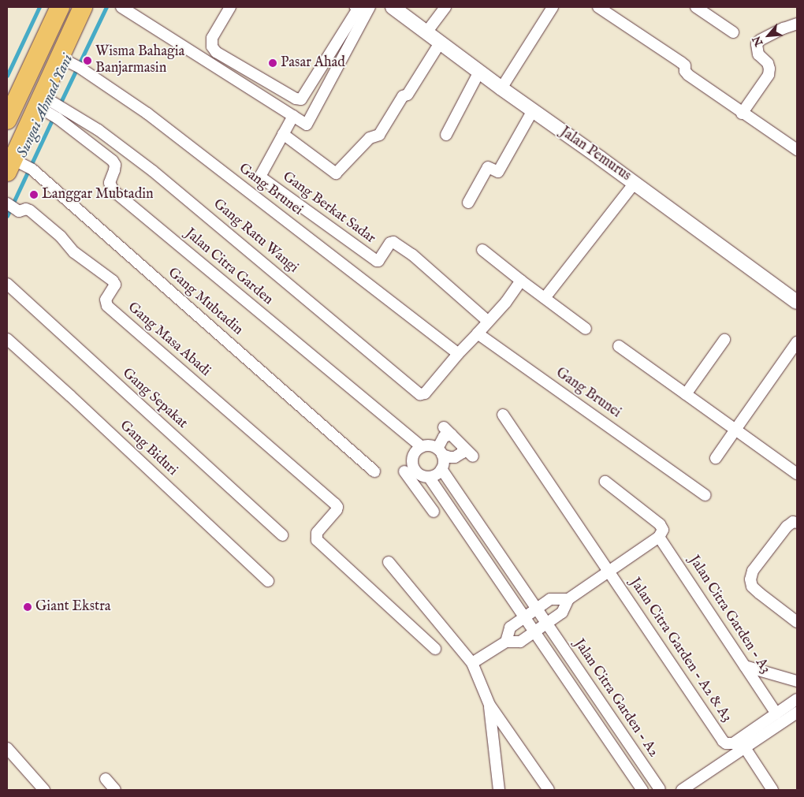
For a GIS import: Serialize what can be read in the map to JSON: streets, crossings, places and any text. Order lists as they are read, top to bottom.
{
  "streets": {
    "street": [
      "Jalan Pemurus",
      "Gang Brunei",
      "Gang Berkat Sadar",
      "Gang Ratu Wangi",
      "Jalan Citra Garden",
      "Gang Mubtadin",
      "Gang Masa Abadi",
      "Gang Sepakat",
      "Gang Biduri",
      "Jalan Citra Garden - A3",
      "Jalan Citra Garden - A2 & A3",
      "Jalan Citra Garden - A2"
    ]
  },
  "crossings": [
    ["Gang Brunei", "Gang Ratu Wangi"],
    ["Gang Ratu Wangi", "Jalan Citra Garden"],
    ["Jalan Citra Garden", "Jalan Citra Garden - A2"],
    ["Jalan Citra Garden - A3", "Jalan Citra Garden - A2 & A3"]
  ],
  "water": ["Sungai Ahmad Yani"],
  "places": [
    "Wisma Bahagia Banjarmasin",
    "Pasar Ahad",
    "Langgar Mubtadin",
    "Giant Ekstra"
  ],
  "north": "bottom left"
}
